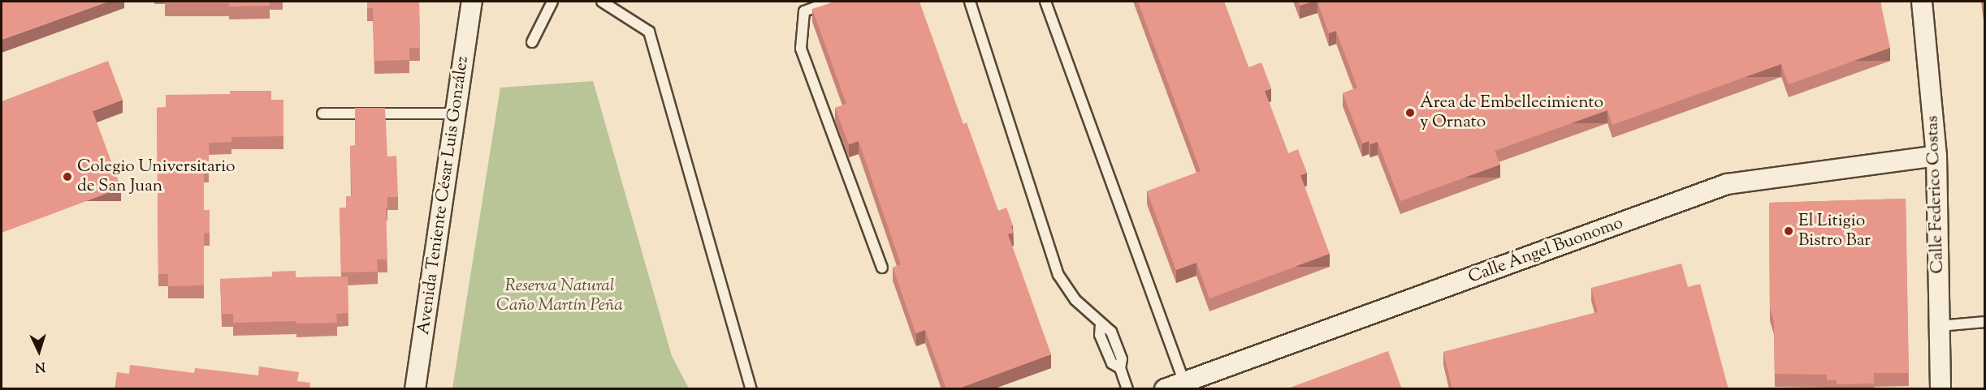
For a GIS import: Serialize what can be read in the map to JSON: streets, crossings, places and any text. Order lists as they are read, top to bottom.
{
  "streets": {
    "street": ["Calle Federico Costas", "Avenida Teniente César Luis González", "Calle Ángel Buonomo"]
  },
  "crossings": [
    ["Calle Federico Costas", "Calle Ángel Buonomo"]
  ],
  "parks": ["Reserva Natural Caño Martín Peña"],
  "places": ["Área de Embellecimiento y Ornato", "Colegio Universitario de San Juan", "El Litigio Bistro Bar"],
  "north": "bottom"
}
